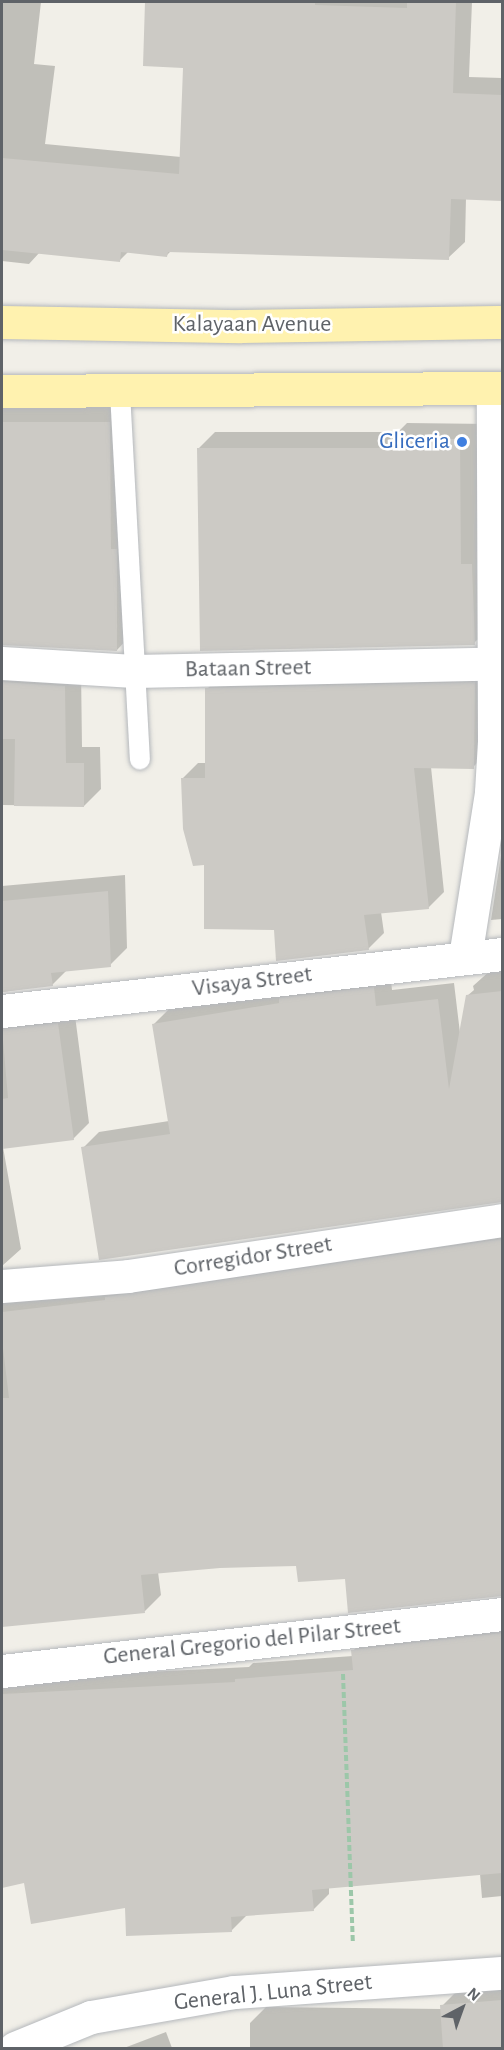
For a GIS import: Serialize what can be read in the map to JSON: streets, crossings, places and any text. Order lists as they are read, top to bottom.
{
  "streets": {
    "main road": ["Kalayaan Avenue"],
    "street": [
      "Bataan Street",
      "Visaya Street",
      "Corregidor Street",
      "General Gregorio del Pilar Street",
      "General J. Luna Street"
    ]
  },
  "places": ["Gliceria"],
  "north": "top right"
}
